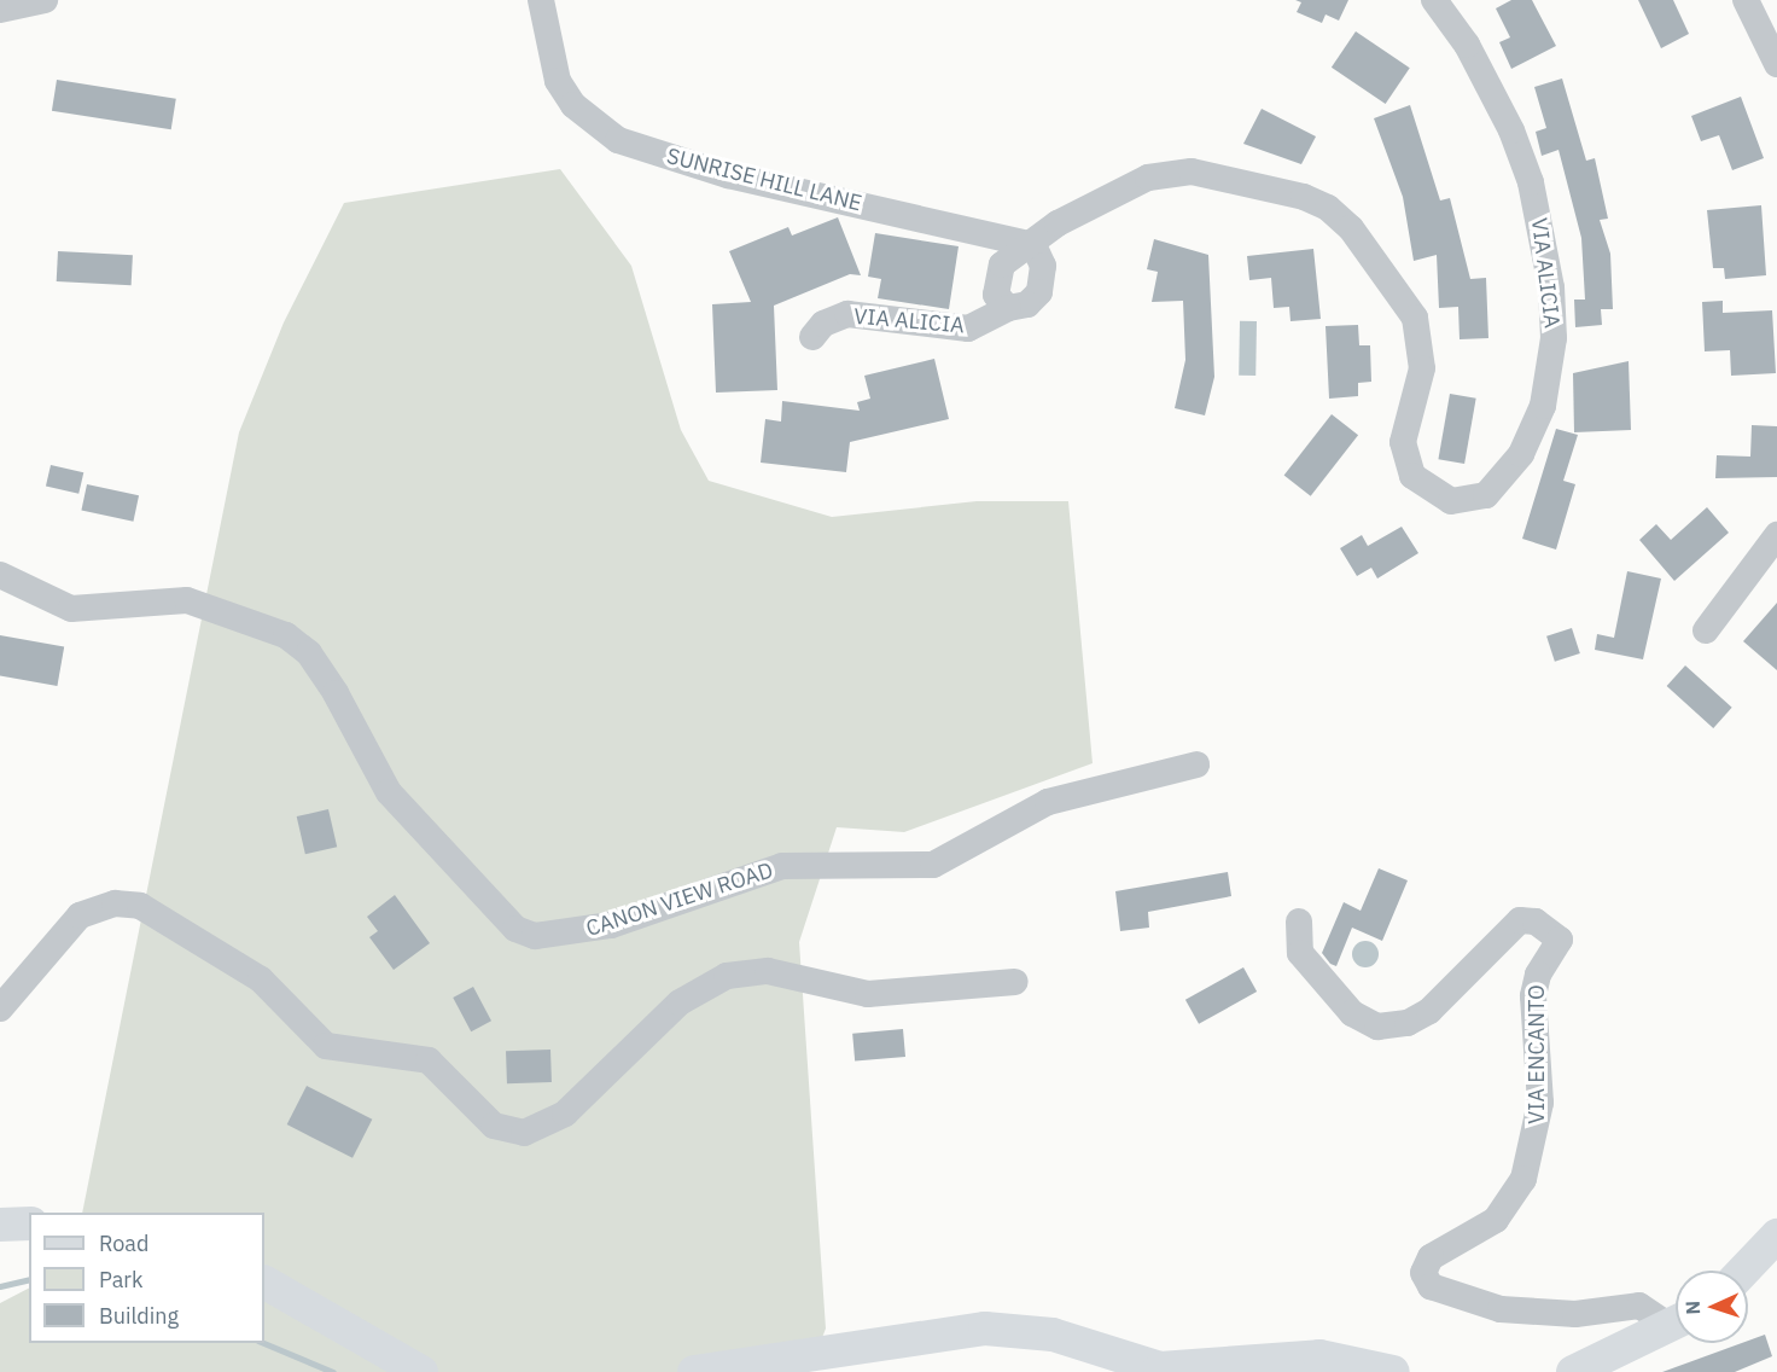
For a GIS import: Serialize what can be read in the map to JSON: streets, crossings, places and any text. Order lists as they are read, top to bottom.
{
  "streets": {
    "street": [
      "SUNRISE HILL LANE",
      "VIA ALICIA",
      "CANON VIEW ROAD",
      "VIA ENCANTO"
    ]
  },
  "crossings": [
    ["SUNRISE HILL LANE", "VIA ALICIA"]
  ],
  "legend": ["Road", "Park", "Building"],
  "north": "left"
}
